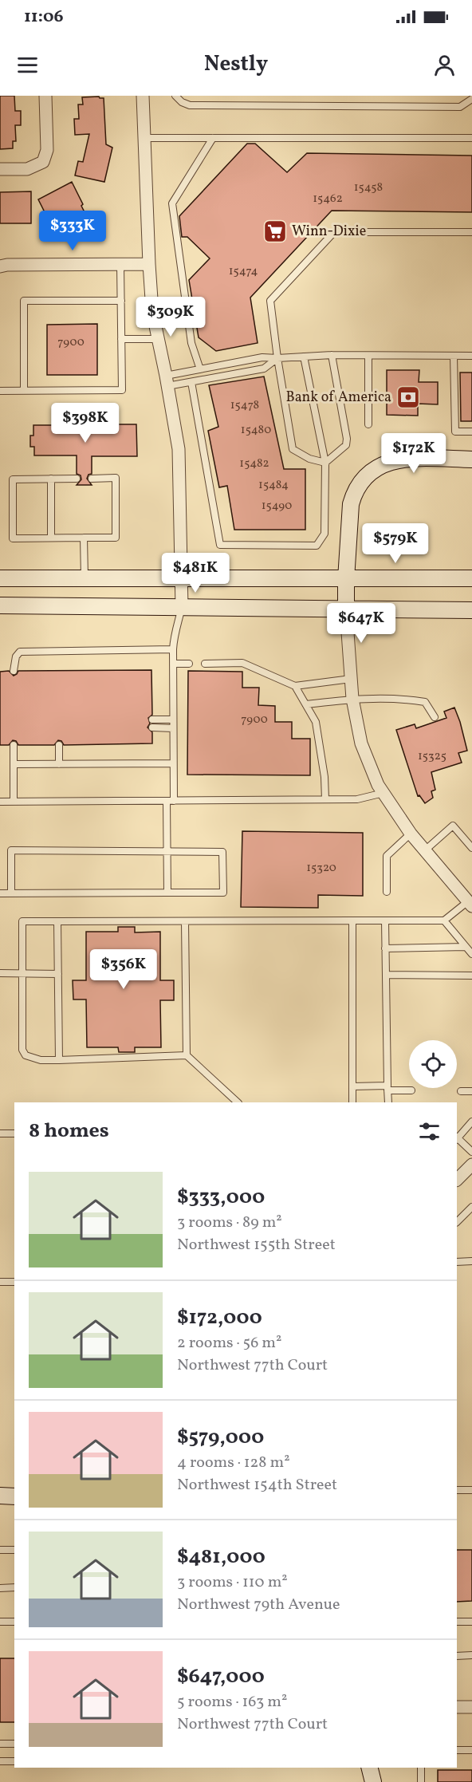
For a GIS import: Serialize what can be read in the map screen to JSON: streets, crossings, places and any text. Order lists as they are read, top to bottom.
{
  "places": {
    "supermarket": ["Winn-Dixie"],
    "bank": ["Bank of America"]
  },
  "house_numbers": [
    "15458",
    "15462",
    "15474",
    "7900",
    "15478",
    "15480",
    "15482",
    "15484",
    "15490",
    "7900",
    "15325",
    "15320"
  ],
  "page": {
    "status": "11:06",
    "header": "Nestly",
    "price": [
      "$333K",
      "$309K",
      "$398K",
      "$172K",
      "$579K",
      "$481K",
      "$647K",
      "$356K"
    ],
    "heading": "8 homes",
    "list": [
      {
        "name": "$333,000",
        "note": "3 rooms · 89 m² · Northwest 155th Street"
      },
      {
        "name": "$172,000",
        "note": "2 rooms · 56 m² · Northwest 77th Court"
      },
      {
        "name": "$579,000",
        "note": "4 rooms · 128 m² · Northwest 154th Street"
      },
      {
        "name": "$481,000",
        "note": "3 rooms · 110 m² · Northwest 79th Avenue"
      },
      {
        "name": "$647,000",
        "note": "5 rooms · 163 m² · Northwest 77th Court"
      }
    ]
  }
}
